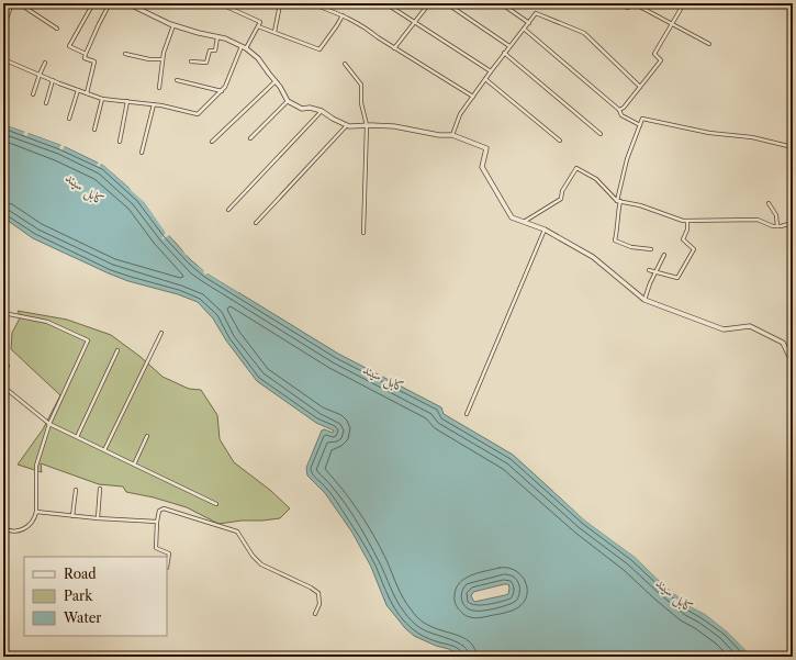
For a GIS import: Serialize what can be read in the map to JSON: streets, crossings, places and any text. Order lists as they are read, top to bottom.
{
  "water": ["کابل سيند"],
  "legend": ["Road", "Park", "Water"]
}
